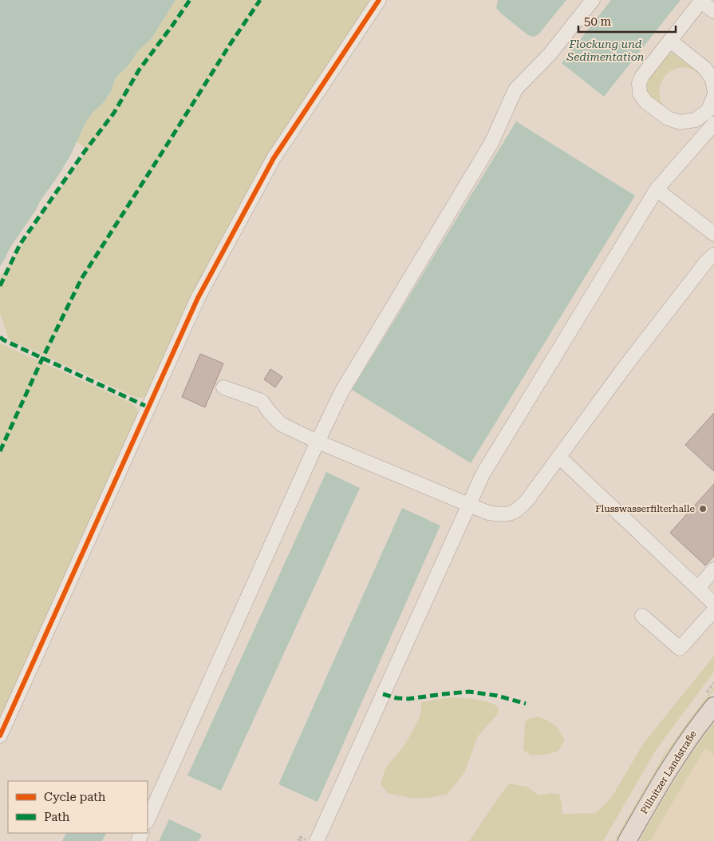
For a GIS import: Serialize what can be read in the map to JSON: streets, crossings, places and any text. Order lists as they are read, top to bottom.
{
  "streets": {
    "main road": ["Pillnitzer Landstraße"]
  },
  "water": ["Flockung und Sedimentation"],
  "places": ["Flusswasserfilterhalle"],
  "legend": ["Cycle path", "Path"],
  "scale_bar": "50 m"
}
